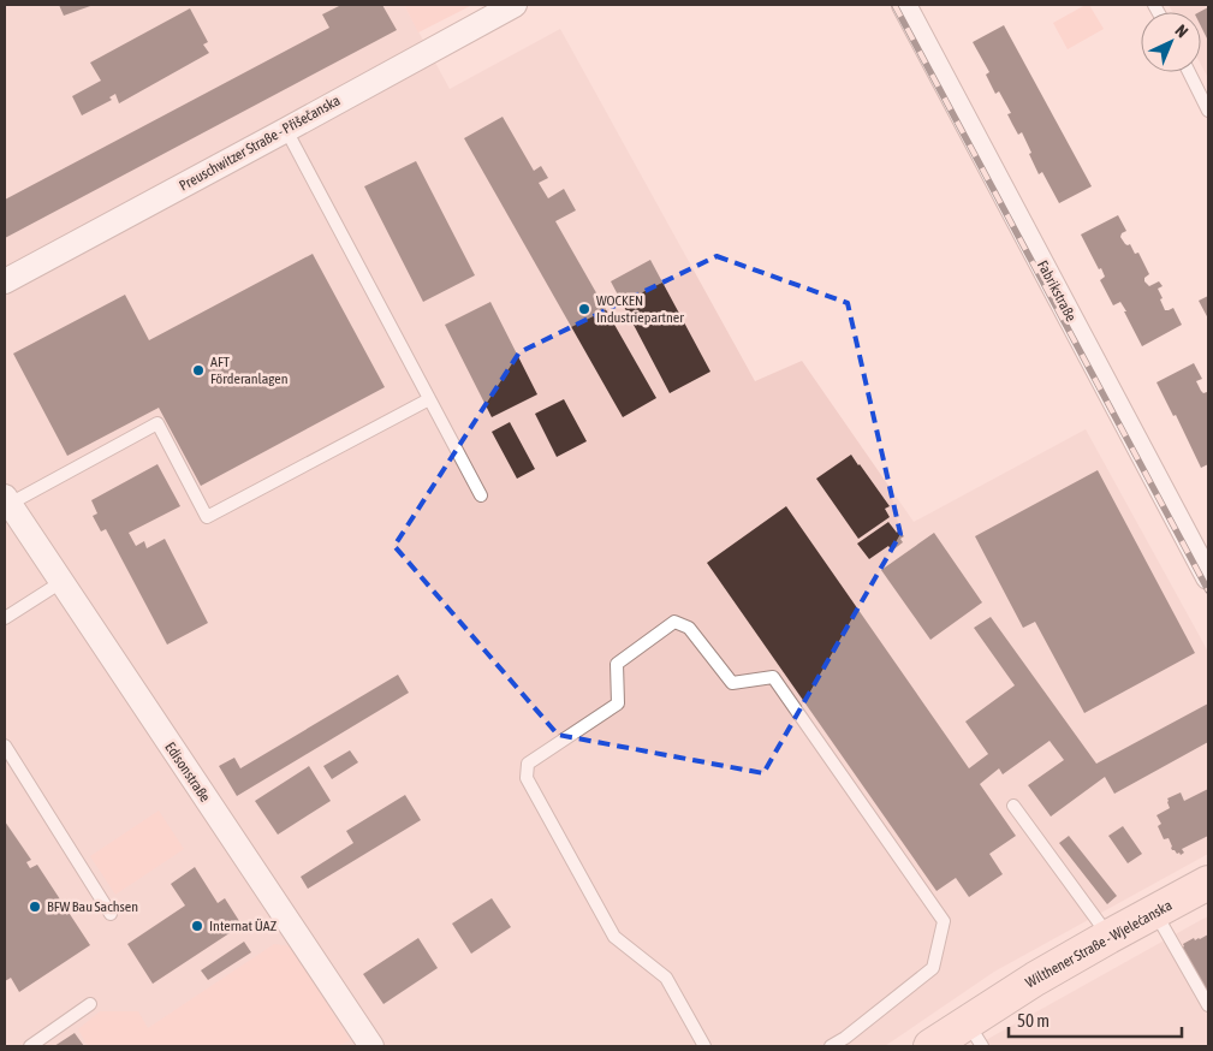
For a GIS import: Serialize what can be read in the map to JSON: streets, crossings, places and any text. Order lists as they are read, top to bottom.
{
  "streets": {
    "main road": ["Wilthener Straße - Wjelećanska"],
    "street": ["Preuschwitzer Straße - Přišečanska", "Fabrikstraße", "Edisonstraße"]
  },
  "places": [
    "WOCKEN Industriepartner",
    "AFT Förderanlagen",
    "BFW Bau Sachsen",
    "Internat ÜAZ"
  ],
  "scale_bar": "50 m",
  "north": "top right"
}
